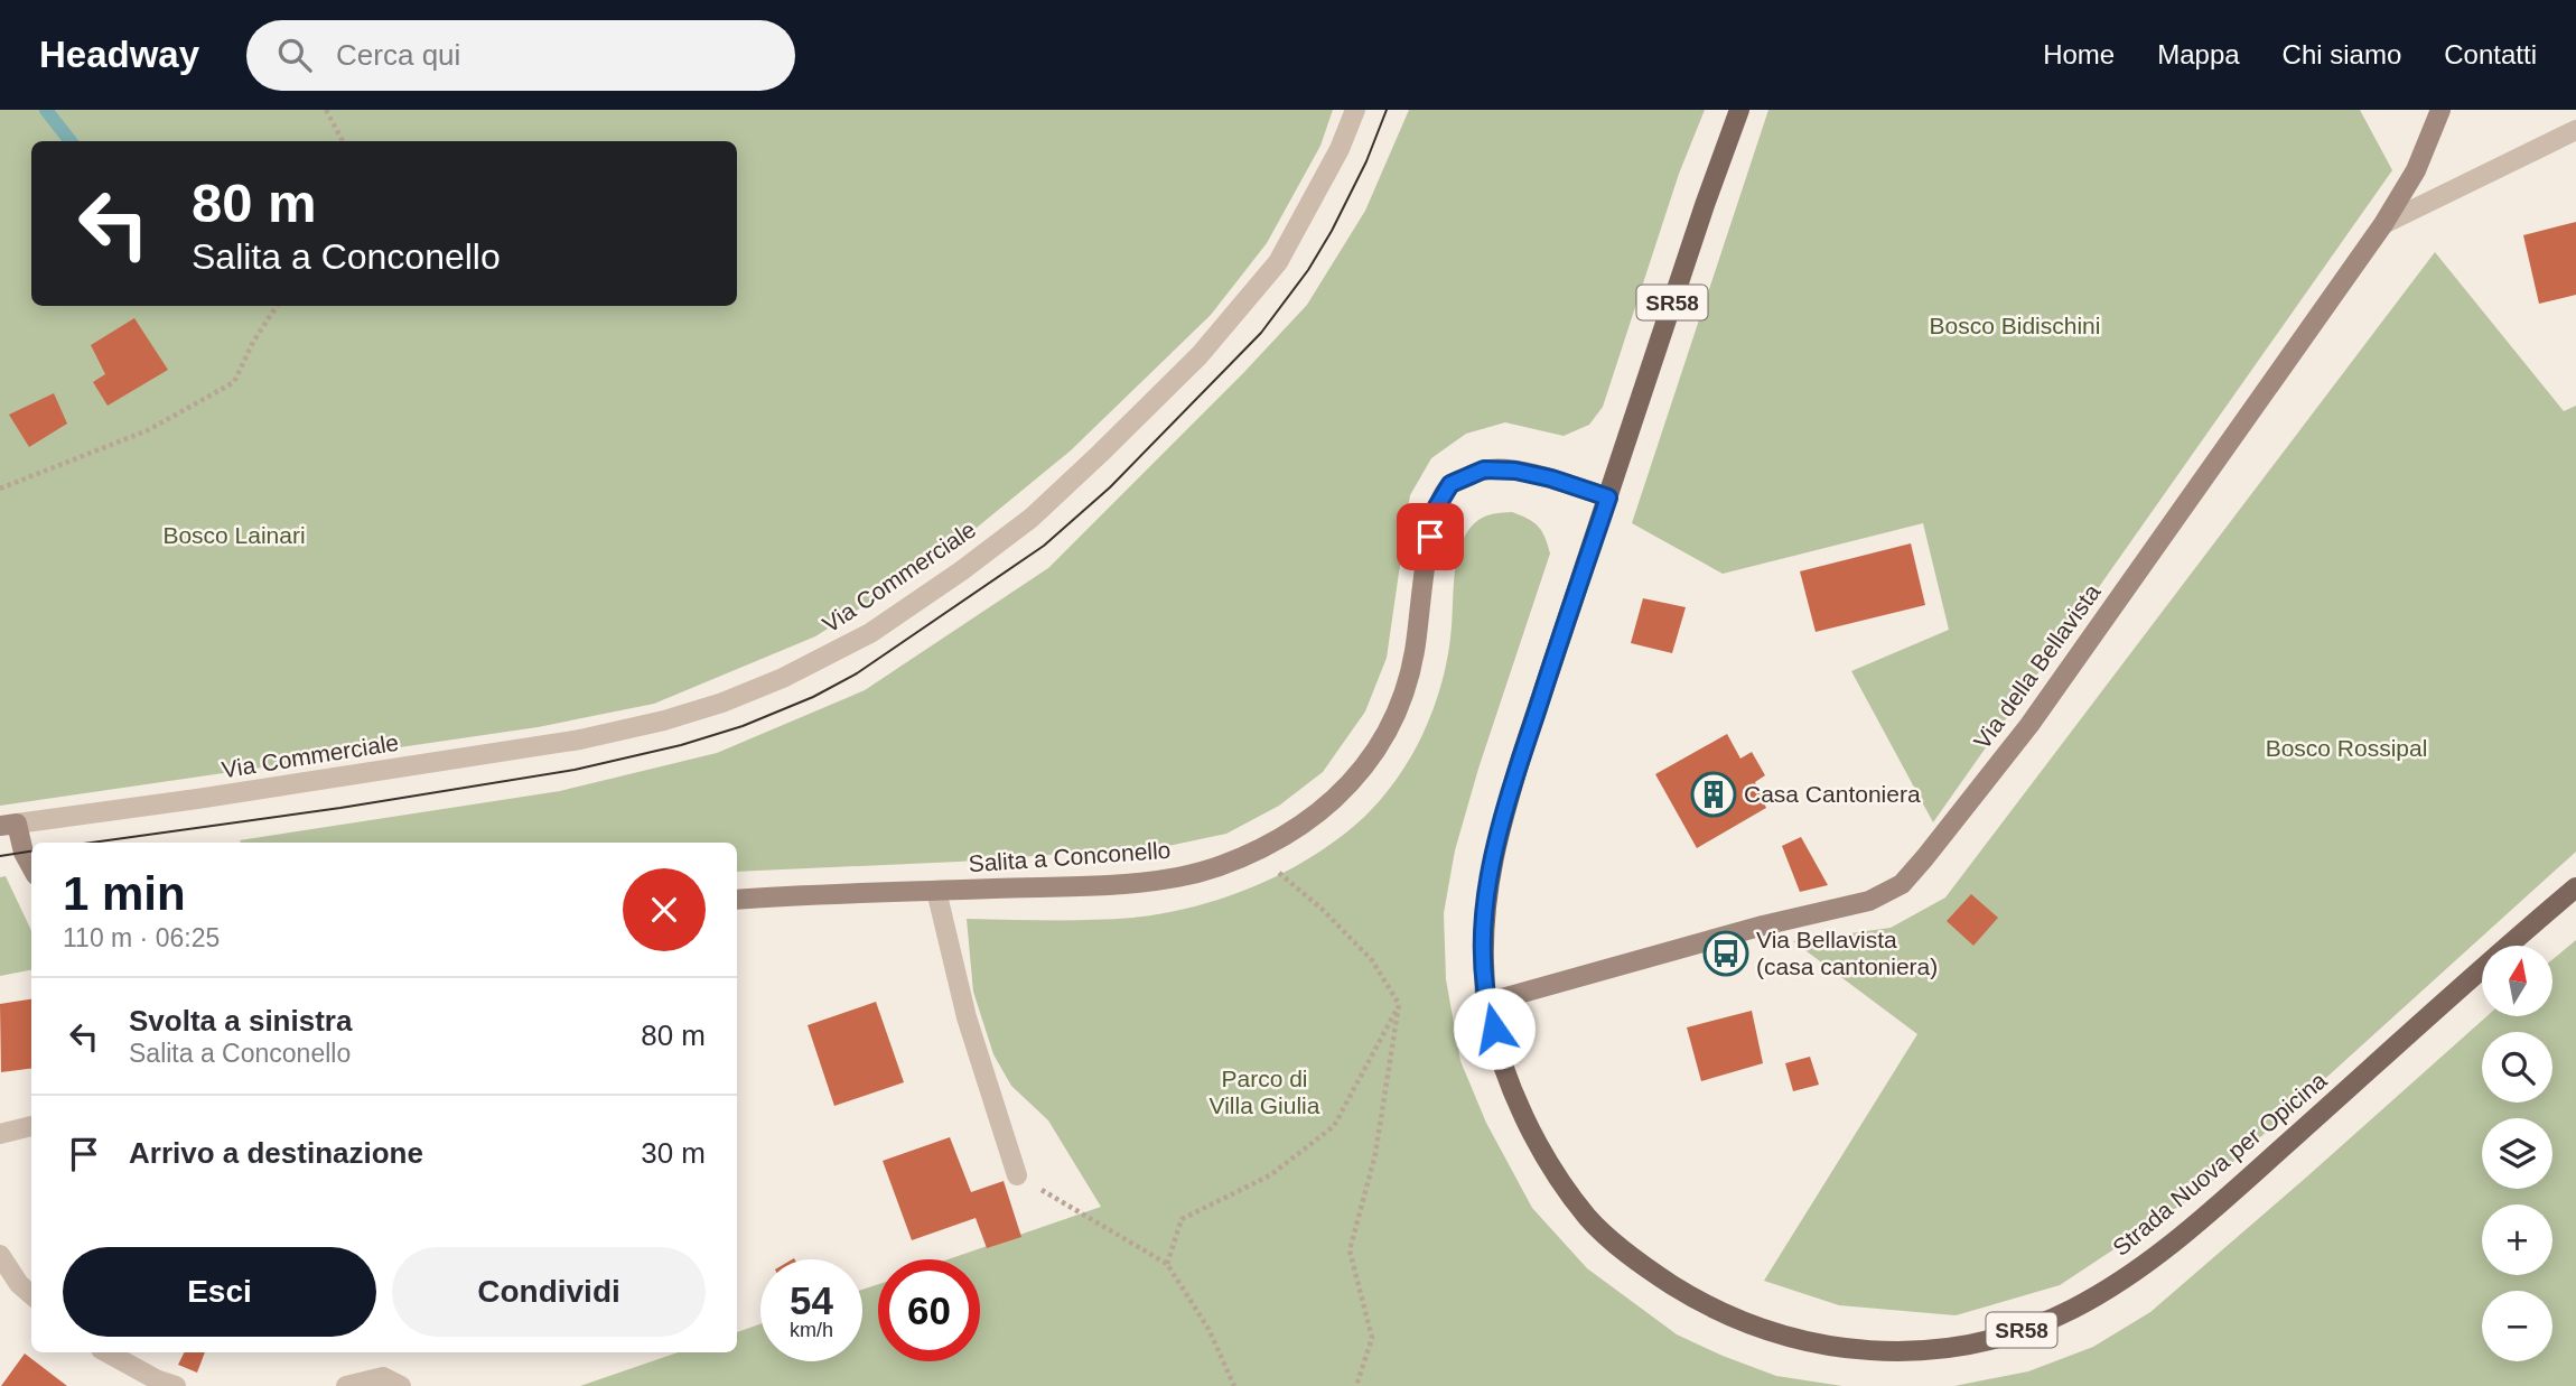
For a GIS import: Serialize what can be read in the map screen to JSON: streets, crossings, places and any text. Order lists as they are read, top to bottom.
{
  "streets": {
    "main road": ["SR58", "Strada Nuova per Opicina"],
    "street": ["Via Commerciale", "Via della Bellavista", "Salita a Conconello"]
  },
  "crossings": [
    ["Via della Bellavista", "Strada Nuova per Opicina"],
    ["Salita a Conconello", "Strada Nuova per Opicina"]
  ],
  "parks": [
    "Bosco Bidischini",
    "Bosco Lainari",
    "Bosco Rossipal",
    "Parco di Villa Giulia"
  ],
  "places": {
    "building": ["Casa Cantoniera"],
    "bus stop": ["Via Bellavista (casa cantoniera)"]
  },
  "north": "top",
  "page": {
    "header": "Headway",
    "search": "Cerca qui",
    "nav": [
      "Home",
      "Mappa",
      "Chi siamo",
      "Contatti"
    ],
    "turn": ["80 m", "Salita a Conconello"],
    "heading": ["1 min", "110 m · 06:25"],
    "map_buttons": ["+", "−"],
    "list": [
      {
        "name": "Svolta a sinistra",
        "note": "Salita a Conconello",
        "value": "80 m"
      },
      {
        "name": "Arrivo a destinazione",
        "value": "30 m"
      }
    ],
    "buttons": ["Esci", "Condividi"],
    "speed": "54 km/h",
    "limit": "60"
  }
}
